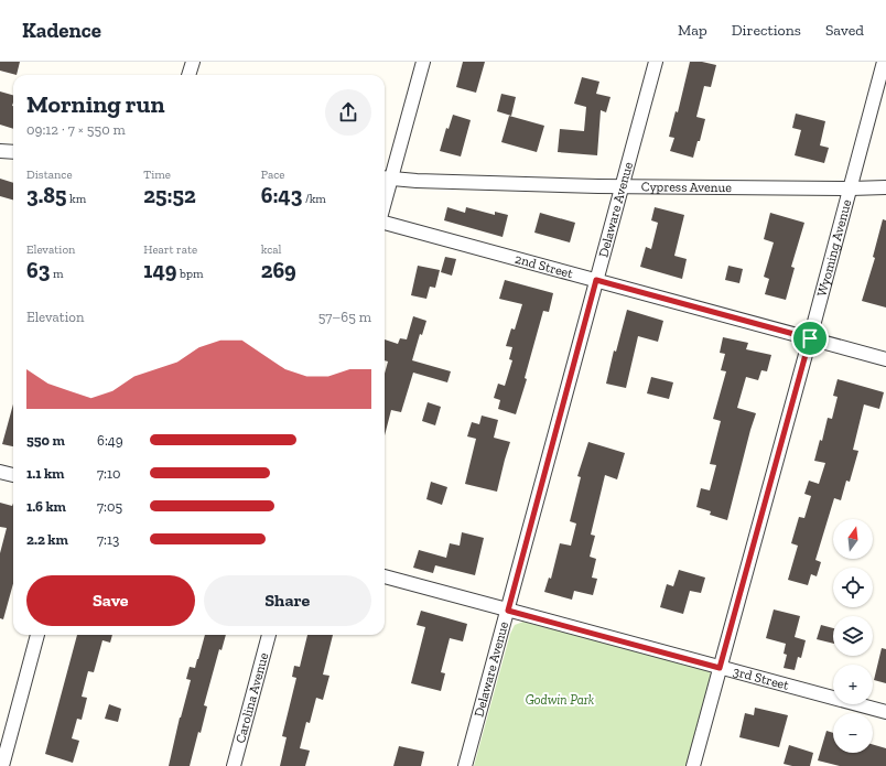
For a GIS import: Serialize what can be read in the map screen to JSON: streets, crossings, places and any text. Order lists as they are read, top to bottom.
{
  "streets": {
    "street": [
      "Cypress Avenue",
      "Delaware Avenue",
      "Wyoming Avenue",
      "2nd Street",
      "3rd Street",
      "Carolina Avenue"
    ]
  },
  "crossings": [
    ["Cypress Avenue", "Delaware Avenue"],
    ["Cypress Avenue", "Wyoming Avenue"],
    ["Delaware Avenue", "2nd Street"],
    ["Delaware Avenue", "3rd Street"],
    ["Wyoming Avenue", "2nd Street"],
    ["Wyoming Avenue", "3rd Street"]
  ],
  "parks": ["Godwin Park"],
  "north": "top",
  "page": {
    "header": "Kadence",
    "nav": ["Map", "Directions", "Saved"],
    "heading": ["Morning run", "09:12 · 7 × 550 m"],
    "stats": [
      ["Distance", "3.85 km"],
      ["Time", "25:52"],
      ["Pace", "6:43 /km"],
      ["Elevation", "63 m"],
      ["Heart rate", "149 bpm"],
      ["kcal", "269"]
    ],
    "chart": ["Elevation", "57–65 m"],
    "list": [
      {
        "name": "550 m",
        "note": "6:49"
      },
      {
        "name": "1.1 km",
        "note": "7:10"
      },
      {
        "name": "1.6 km",
        "note": "7:05"
      },
      {
        "name": "2.2 km",
        "note": "7:13"
      }
    ],
    "map_buttons": ["+", "−"],
    "buttons": ["Save", "Share"]
  }
}
